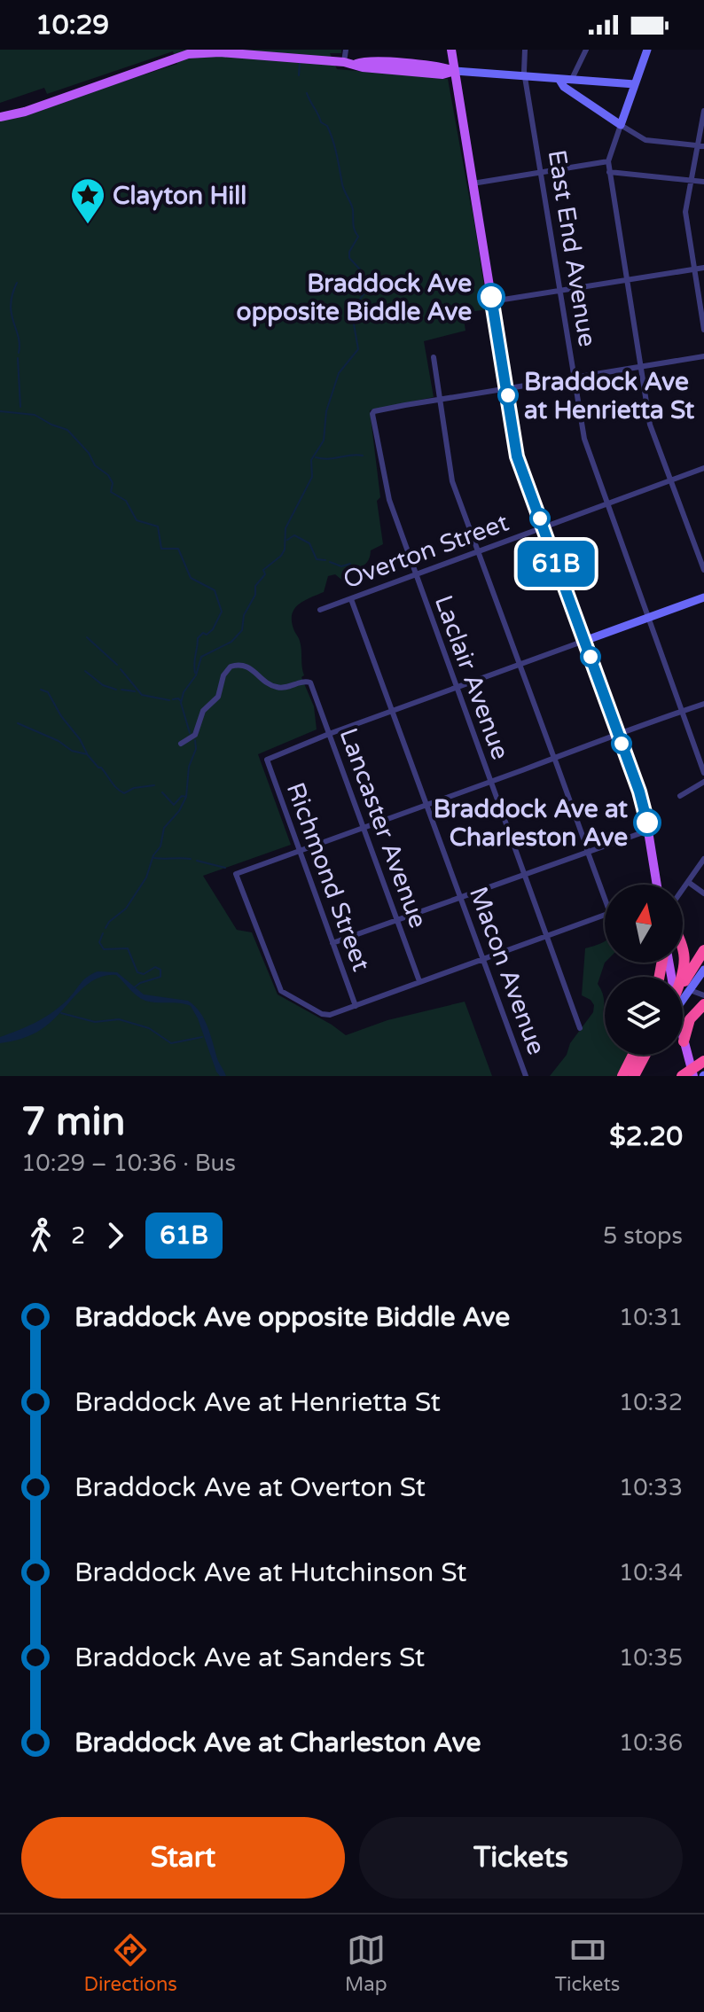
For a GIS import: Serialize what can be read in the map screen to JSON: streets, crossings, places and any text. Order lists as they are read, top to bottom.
{
  "streets": {
    "street": [
      "East End Avenue",
      "Overton Street",
      "Laclair Avenue",
      "Lancaster Avenue",
      "Richmond Street",
      "Macon Avenue"
    ]
  },
  "crossings": [
    ["East End Avenue", "Overton Street"],
    ["Overton Street", "Laclair Avenue"],
    ["Overton Street", "Macon Avenue"],
    ["Lancaster Avenue", "Richmond Street"]
  ],
  "places": {
    "place": ["Clayton Hill"],
    "other": ["Braddock Ave opposite Biddle Ave", "Braddock Ave at Henrietta St", "Braddock Ave at Charleston Ave"]
  },
  "lines": ["bus line 61B"],
  "north": "top",
  "page": {
    "status": "10:29",
    "on_map": "61B",
    "heading": ["7 min", "10:29 – 10:36 · Bus", "$2.20"],
    "legs": ["2", "61B", "5 stops"],
    "list": [
      {
        "name": "Braddock Ave opposite Biddle Ave",
        "value": "10:31"
      },
      {
        "name": "Braddock Ave at Henrietta St",
        "value": "10:32"
      },
      {
        "name": "Braddock Ave at Overton St",
        "value": "10:33"
      },
      {
        "name": "Braddock Ave at Hutchinson St",
        "value": "10:34"
      },
      {
        "name": "Braddock Ave at Sanders St",
        "value": "10:35"
      },
      {
        "name": "Braddock Ave at Charleston Ave",
        "value": "10:36"
      }
    ],
    "buttons": ["Start", "Tickets"],
    "tabs": ["Directions", "Map", "Tickets"]
  }
}
